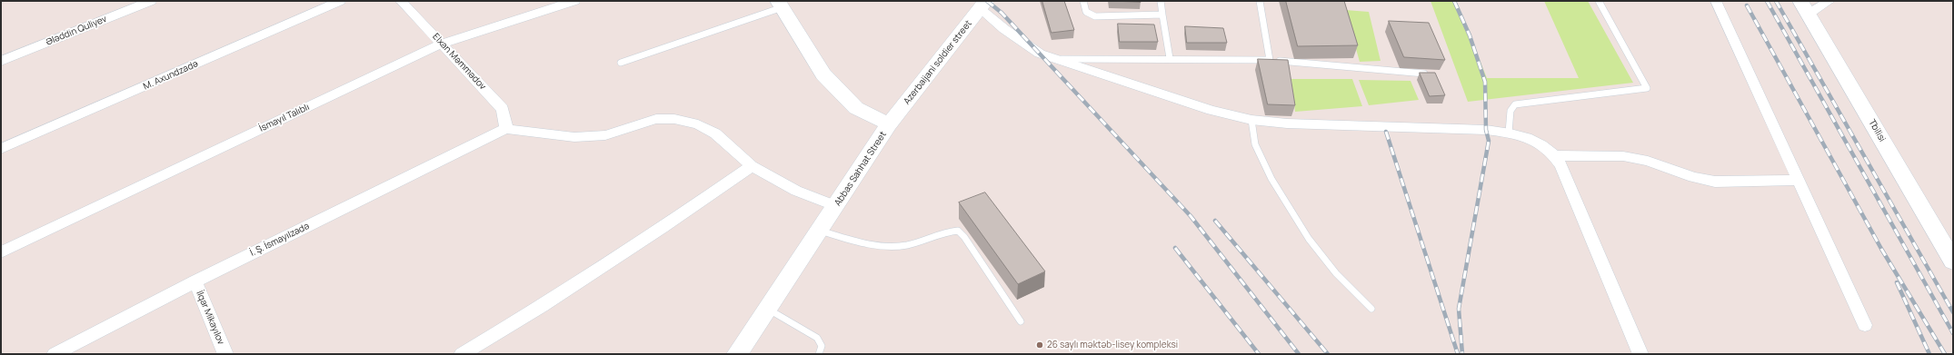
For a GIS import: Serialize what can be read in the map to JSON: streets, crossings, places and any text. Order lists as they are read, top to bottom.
{
  "streets": {
    "main road": ["Azerbaijani soldier street", "Tbilisi", "Abbas Sahhat Street"],
    "street": [
      "Ələddin Quliyev",
      "Elxan Məmmədov",
      "M. Axundzadə",
      "İsmayıl Talıblı",
      "İ. Ş. İsmayılzadə",
      "İlqar Mikayılov"
    ]
  },
  "crossings": [
    ["Elxan Məmmədov", "İsmayıl Talıblı"],
    ["Elxan Məmmədov", "İ. Ş. İsmayılzadə"],
    ["Azerbaijani soldier street", "Abbas Sahhat Street"],
    ["İ. Ş. İsmayılzadə", "İlqar Mikayılov"]
  ],
  "places": ["26 saylı məktəb-lisey kompleksi"]
}
